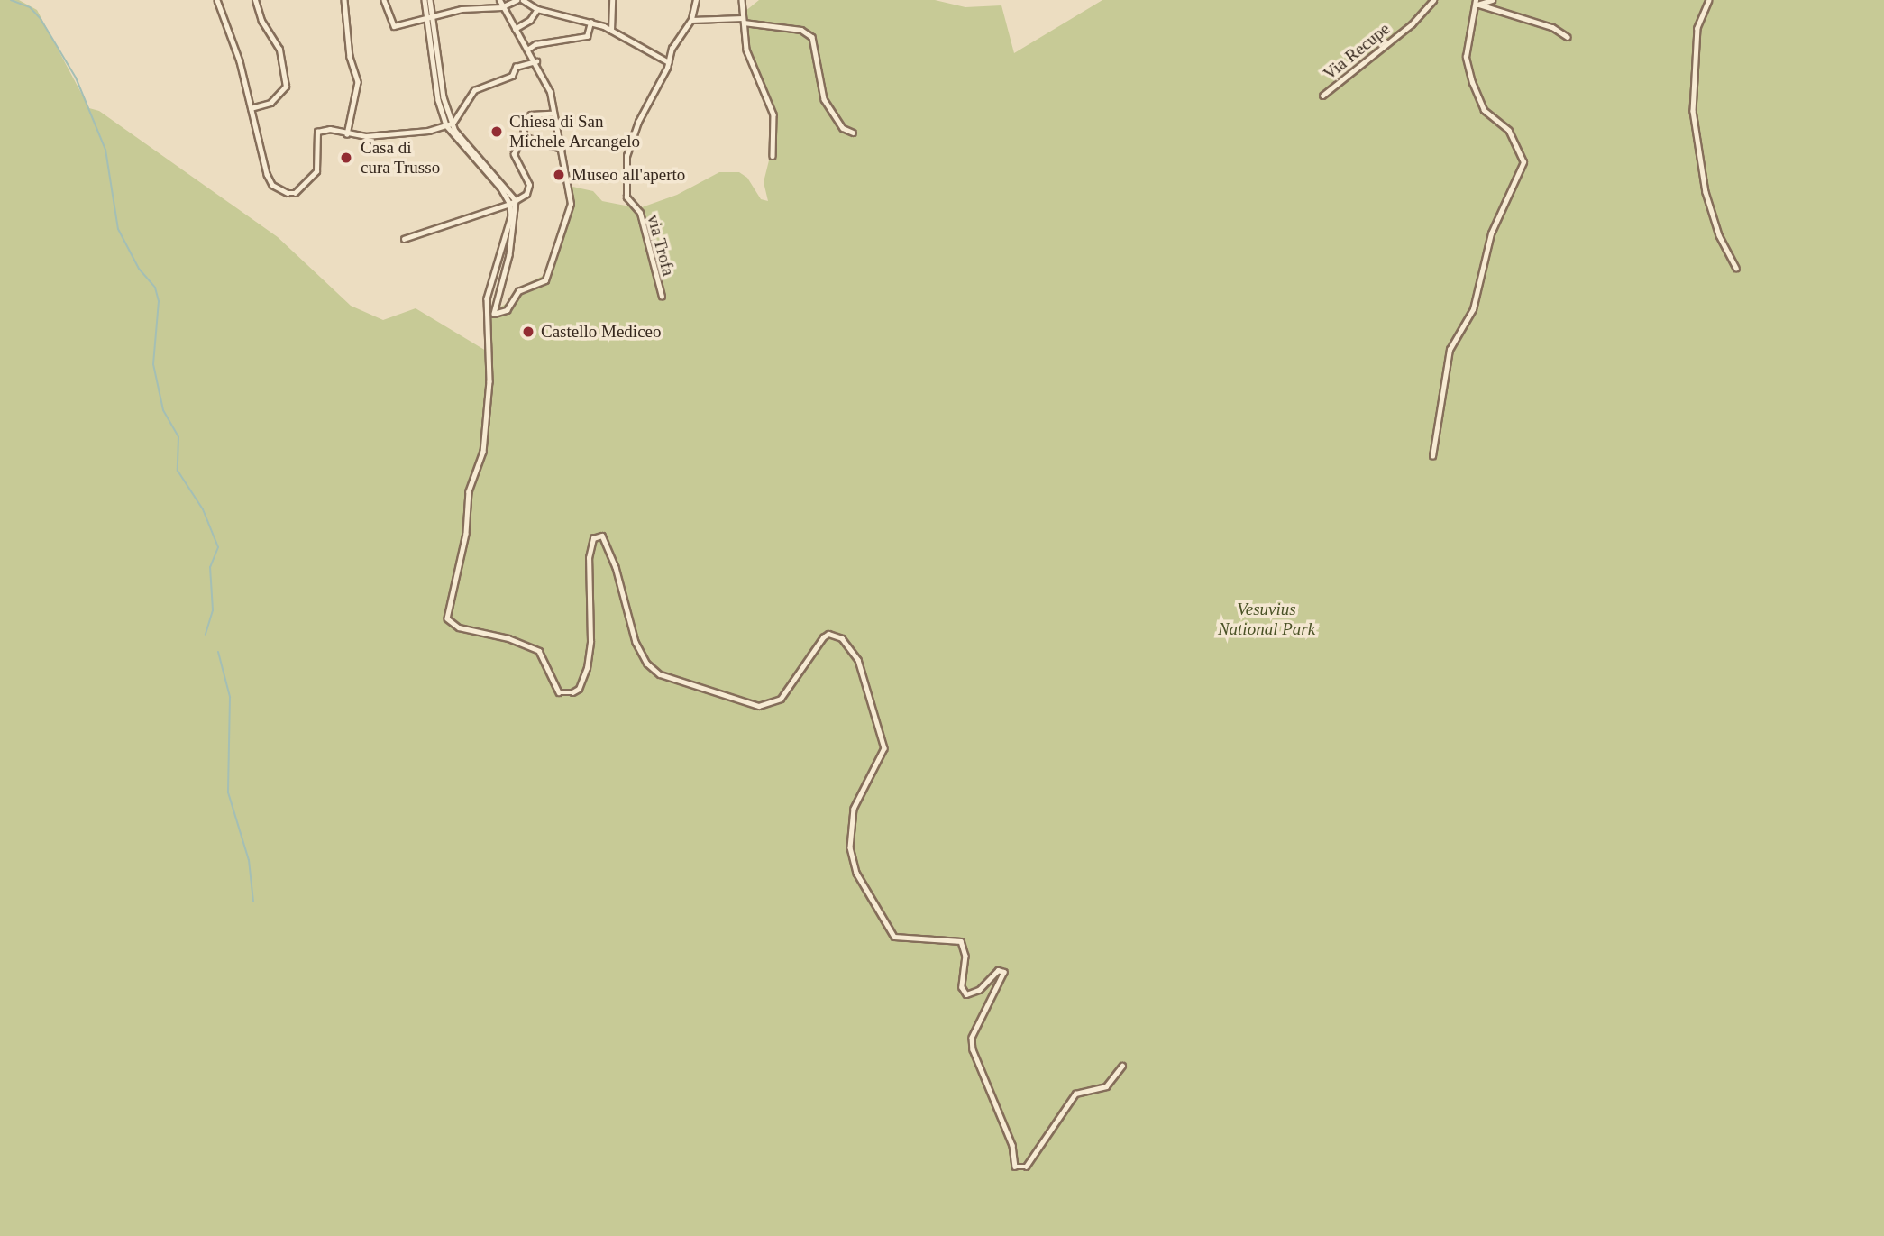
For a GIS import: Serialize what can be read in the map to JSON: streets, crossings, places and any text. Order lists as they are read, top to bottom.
{
  "streets": {
    "street": ["Via Recupe", "via Trofa"]
  },
  "parks": ["Vesuvius National Park"],
  "places": [
    "Chiesa di San Michele Arcangelo",
    "Casa di cura Trusso",
    "Museo all'aperto",
    "Castello Mediceo"
  ]
}
